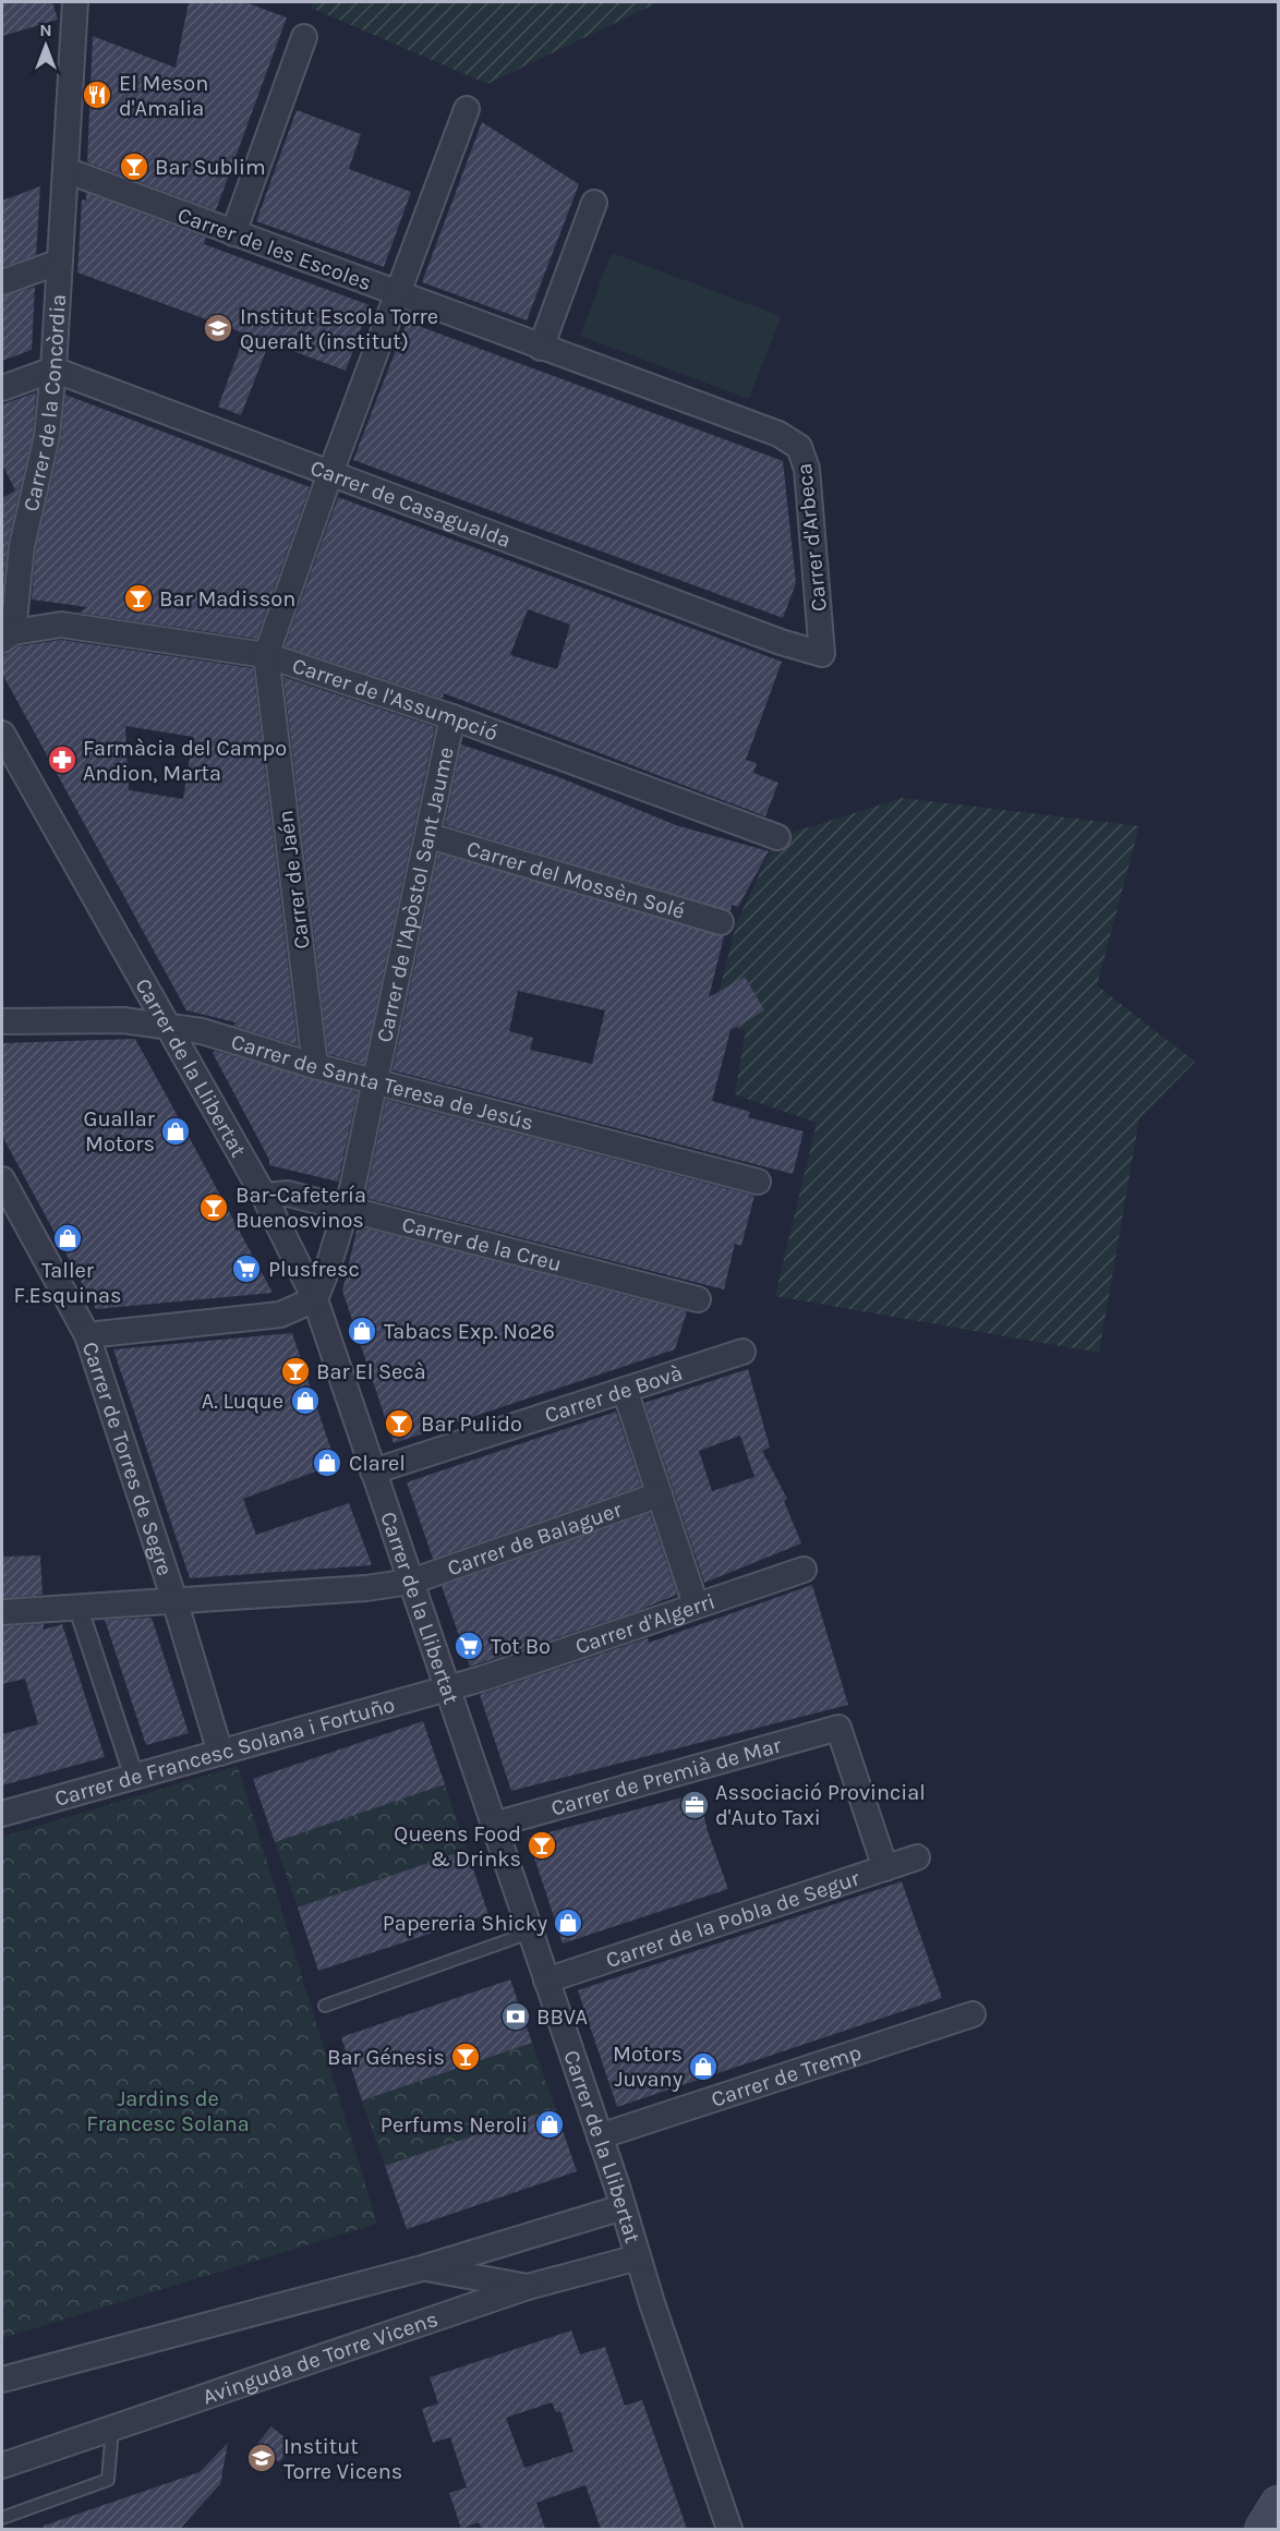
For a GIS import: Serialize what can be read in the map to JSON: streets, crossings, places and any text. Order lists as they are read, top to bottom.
{
  "streets": {
    "street": [
      "Carrer de les Escoles",
      "Carrer de la Concòrdia",
      "Carrer de Casagualda",
      "Carrer d'Arbeca",
      "Carrer de l'Assumpció",
      "Carrer de Jaén",
      "Carrer del Mossèn Solé",
      "Carrer de l'Apòstol Sant Jaume",
      "Carrer de la Llibertat",
      "Carrer de Santa Teresa de Jesús",
      "Carrer de la Creu",
      "Carrer de Bovà",
      "Carrer de Torres de Segre",
      "Carrer de Balaguer",
      "Carrer d'Algerri",
      "Carrer de Francesc Solana i Fortuño",
      "Carrer de Premià de Mar",
      "Carrer de la Pobla de Segur",
      "Carrer de Tremp",
      "Avinguda de Torre Vicens"
    ]
  },
  "crossings": [
    ["Carrer de les Escoles", "Carrer de la Concòrdia"],
    ["Carrer de les Escoles", "Carrer d'Arbeca"],
    ["Carrer de la Concòrdia", "Carrer de Casagualda"],
    ["Carrer de la Concòrdia", "Carrer de l'Assumpció"],
    ["Carrer de Casagualda", "Carrer d'Arbeca"],
    ["Carrer de l'Assumpció", "Carrer de Jaén"],
    ["Carrer de l'Assumpció", "Carrer de l'Apòstol Sant Jaume"],
    ["Carrer de Jaén", "Carrer de Santa Teresa de Jesús"],
    ["Carrer del Mossèn Solé", "Carrer de l'Apòstol Sant Jaume"],
    ["Carrer de l'Apòstol Sant Jaume", "Carrer de la Llibertat"],
    ["Carrer de l'Apòstol Sant Jaume", "Carrer de Santa Teresa de Jesús"],
    ["Carrer de l'Apòstol Sant Jaume", "Carrer de la Creu"],
    ["Carrer de la Llibertat", "Carrer de Santa Teresa de Jesús"],
    ["Carrer de la Llibertat", "Carrer de la Creu"],
    ["Carrer de la Llibertat", "Carrer de Bovà"],
    ["Carrer de la Llibertat", "Carrer de Balaguer"],
    ["Carrer de la Llibertat", "Carrer d'Algerri"],
    ["Carrer de la Llibertat", "Carrer de Francesc Solana i Fortuño"],
    ["Carrer de la Llibertat", "Carrer de Premià de Mar"],
    ["Carrer de la Llibertat", "Carrer de la Pobla de Segur"],
    ["Carrer de la Llibertat", "Carrer de Tremp"],
    ["Carrer de la Llibertat", "Avinguda de Torre Vicens"],
    ["Carrer de Torres de Segre", "Carrer de Balaguer"],
    ["Carrer de Torres de Segre", "Carrer de Francesc Solana i Fortuño"],
    ["Carrer d'Algerri", "Carrer de Francesc Solana i Fortuño"],
    ["Carrer de Premià de Mar", "Carrer de la Pobla de Segur"]
  ],
  "parks": ["Jardins de Francesc Solana"],
  "places": {
    "restaurant": ["El Meson d'Amalia"],
    "bar": [
      "Bar Sublim",
      "Bar Madisson",
      "Bar-Cafetería Buenosvinos",
      "Bar El Secà",
      "Bar Pulido",
      "Queens Food & Drinks",
      "Bar Génesis"
    ],
    "school or university": ["Institut Escola Torre Queralt (institut)", "Institut Torre Vicens"],
    "pharmacy": ["Farmàcia del Campo Andion, Marta"],
    "shop": [
      "Guallar Motors",
      "Taller F.Esquinas",
      "Tabacs Exp. Nº26",
      "A. Luque",
      "Clarel",
      "Papereria Shicky",
      "Motors Juvany",
      "Perfums Neroli"
    ],
    "supermarket": ["Plusfresc", "Tot Bo"],
    "office": ["Associació Provincial d'Auto Taxi"],
    "bank": ["BBVA"]
  },
  "north": "top"
}
